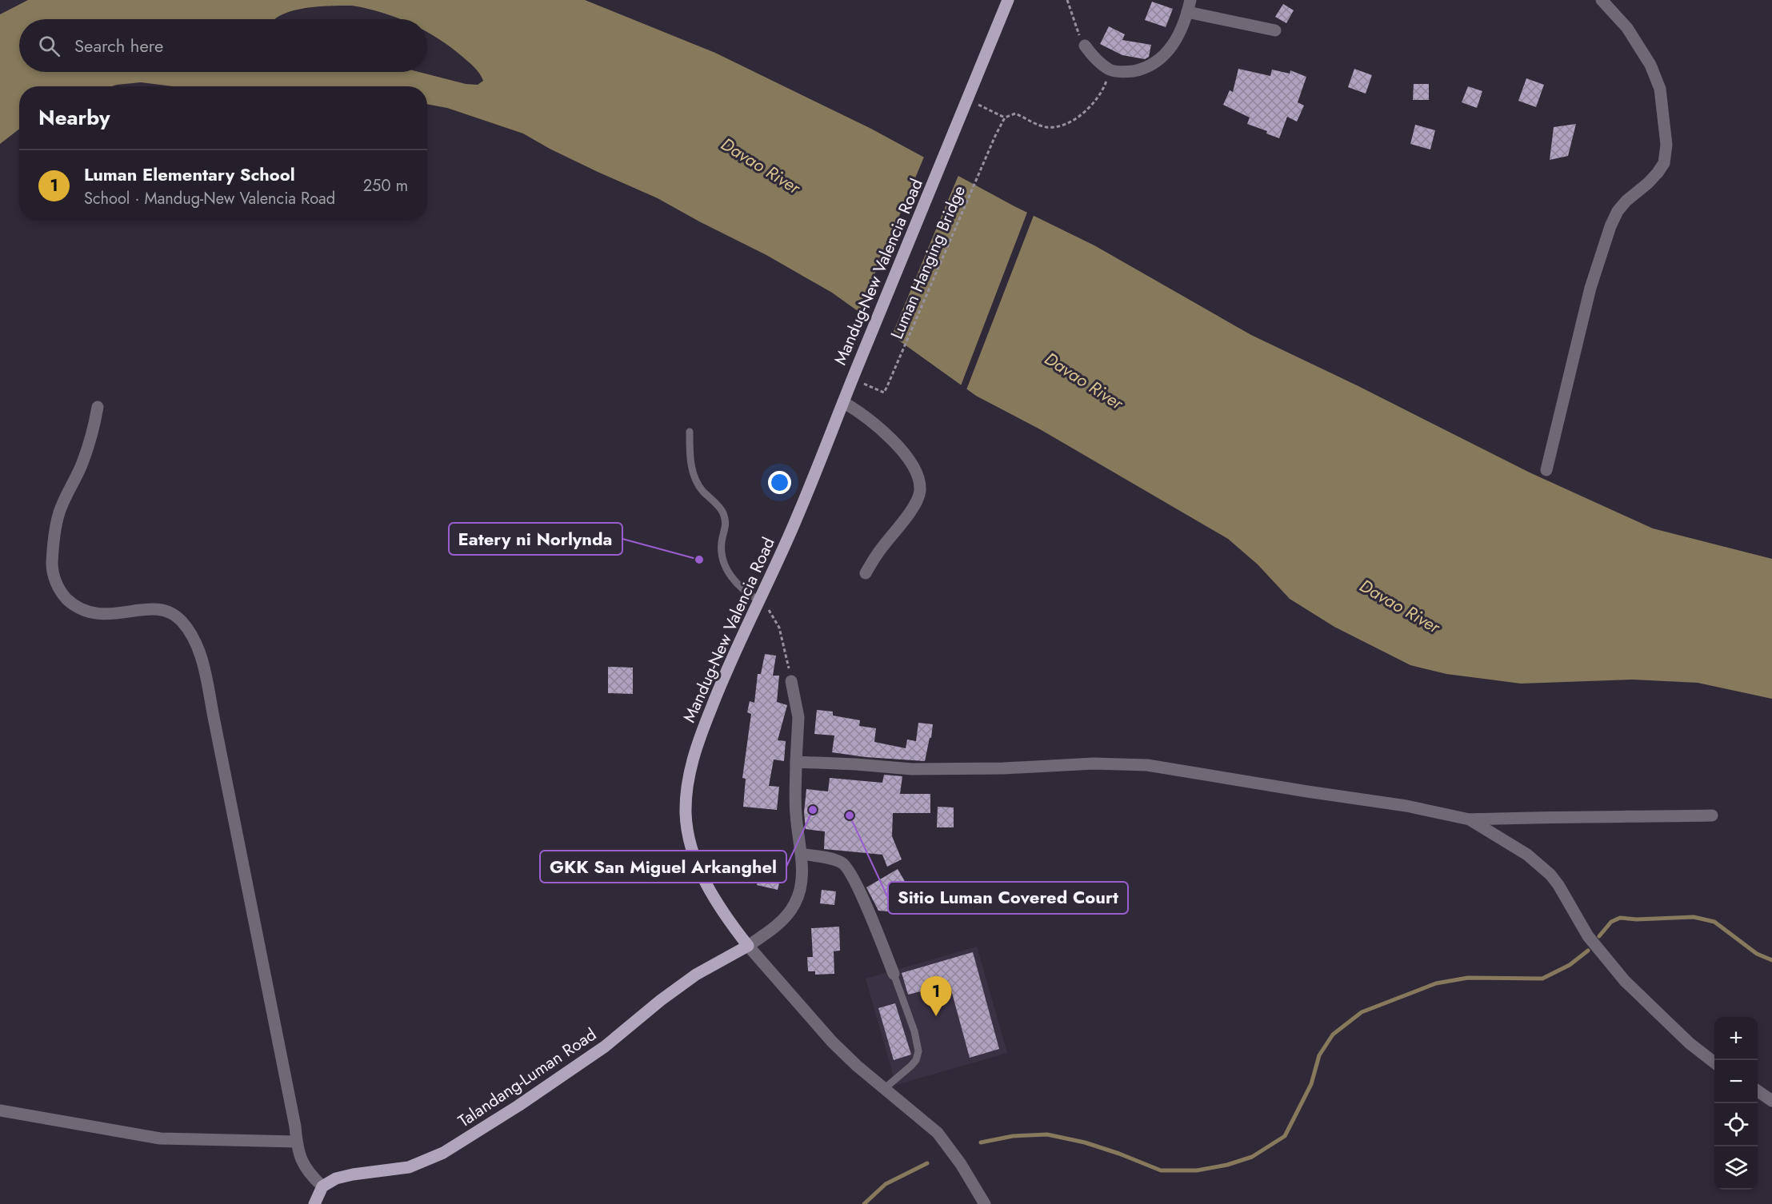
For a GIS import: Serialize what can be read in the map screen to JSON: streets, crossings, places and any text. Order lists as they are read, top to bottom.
{
  "streets": {
    "main road": ["Mandug-New Valencia Road", "Talandang-Luman Road"],
    "path": ["Luman Hanging Bridge"]
  },
  "crossings": [
    ["Luman Hanging Bridge", "Mandug-New Valencia Road"],
    ["Mandug-New Valencia Road", "Talandang-Luman Road"]
  ],
  "water": ["Davao River"],
  "places": ["Eatery ni Norlynda", "GKK San Miguel Arkanghel", "Sitio Luman Covered Court"],
  "page": {
    "search": "Search here",
    "heading": "Nearby",
    "list": [
      {
        "mark": "1",
        "name": "Luman Elementary School",
        "note": "School · Mandug-New Valencia Road",
        "value": "250 m"
      }
    ],
    "pins": "1",
    "map_buttons": ["+", "−"]
  }
}
